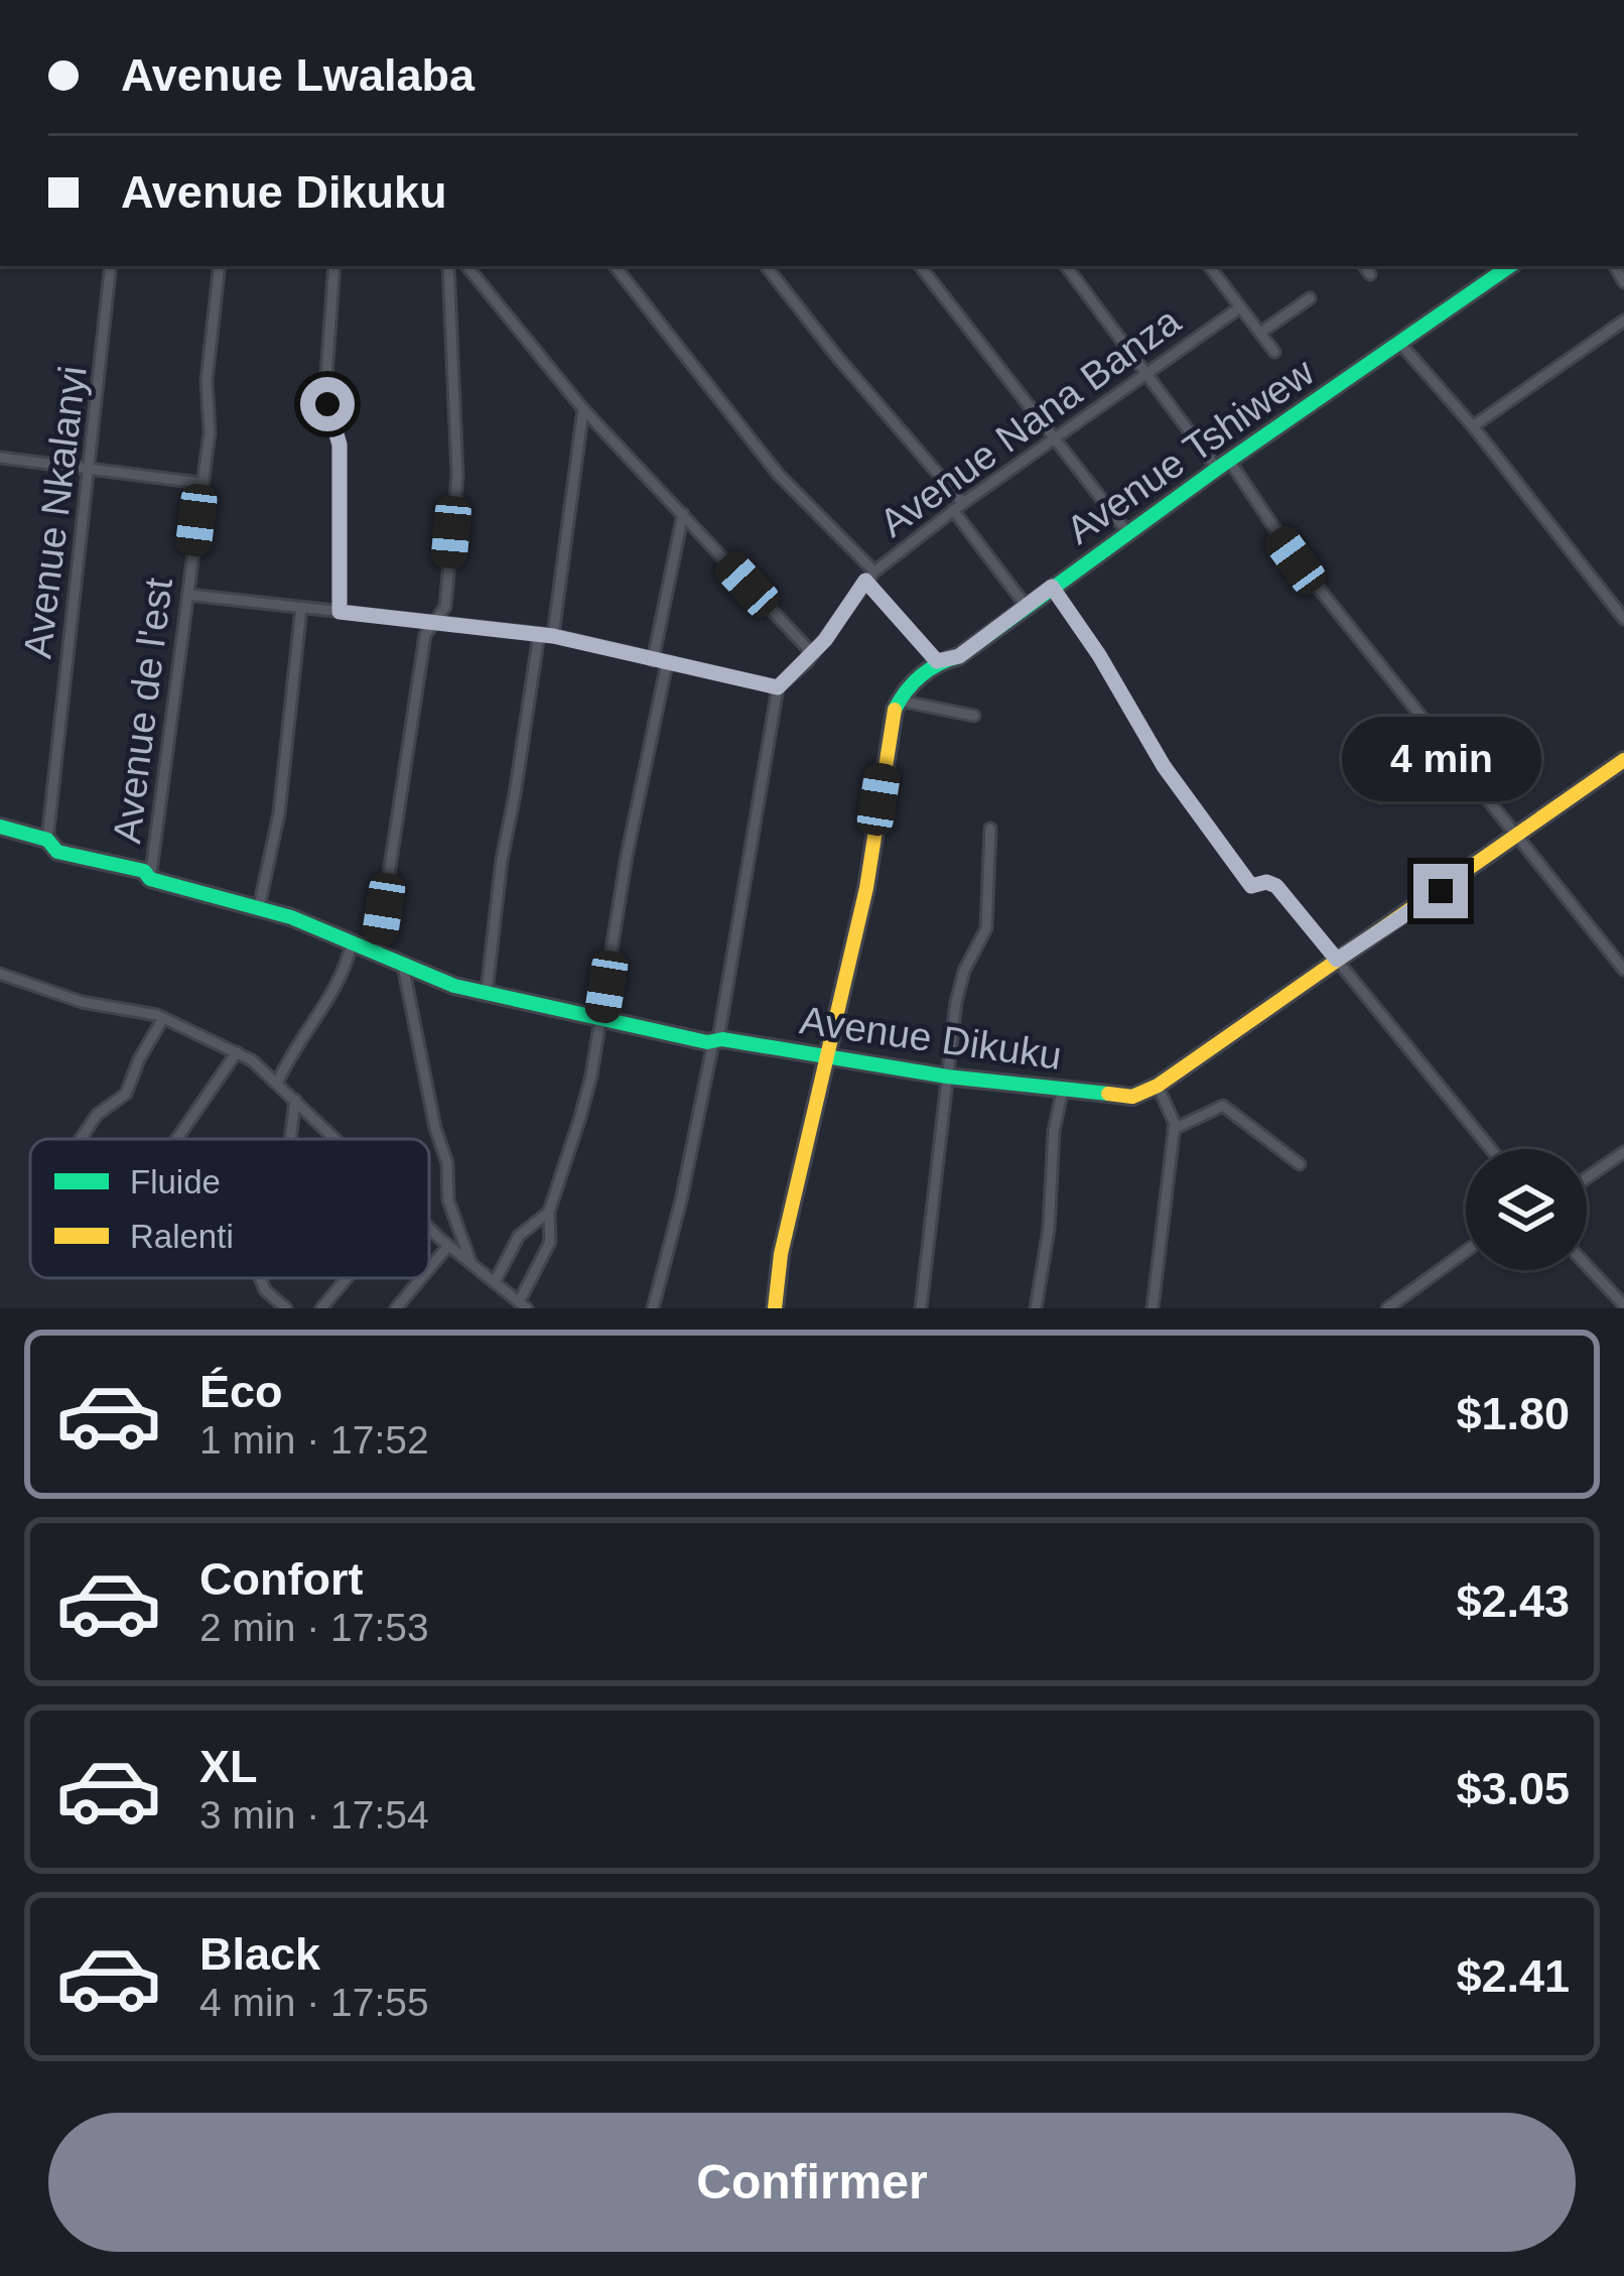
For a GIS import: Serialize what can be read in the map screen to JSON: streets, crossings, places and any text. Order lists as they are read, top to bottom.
{
  "streets": {
    "street": [
      "Avenue Nana Banza",
      "Avenue Tshiwew",
      "Avenue Nkalanyi",
      "Avenue de l'est",
      "Avenue Dikuku"
    ]
  },
  "crossings": [
    ["Avenue Nkalanyi", "Avenue Dikuku"],
    ["Avenue de l'est", "Avenue Dikuku"]
  ],
  "legend": ["Fluide", "Ralenti"],
  "page": {
    "banner": ["Avenue Lwalaba", "Avenue Dikuku"],
    "bubble": "4 min",
    "list": [
      {
        "name": "Éco",
        "note": "1 min · 17:52",
        "value": "$1.80"
      },
      {
        "name": "Confort",
        "note": "2 min · 17:53",
        "value": "$2.43"
      },
      {
        "name": "XL",
        "note": "3 min · 17:54",
        "value": "$3.05"
      },
      {
        "name": "Black",
        "note": "4 min · 17:55",
        "value": "$2.41"
      }
    ],
    "buttons": "Confirmer"
  }
}
